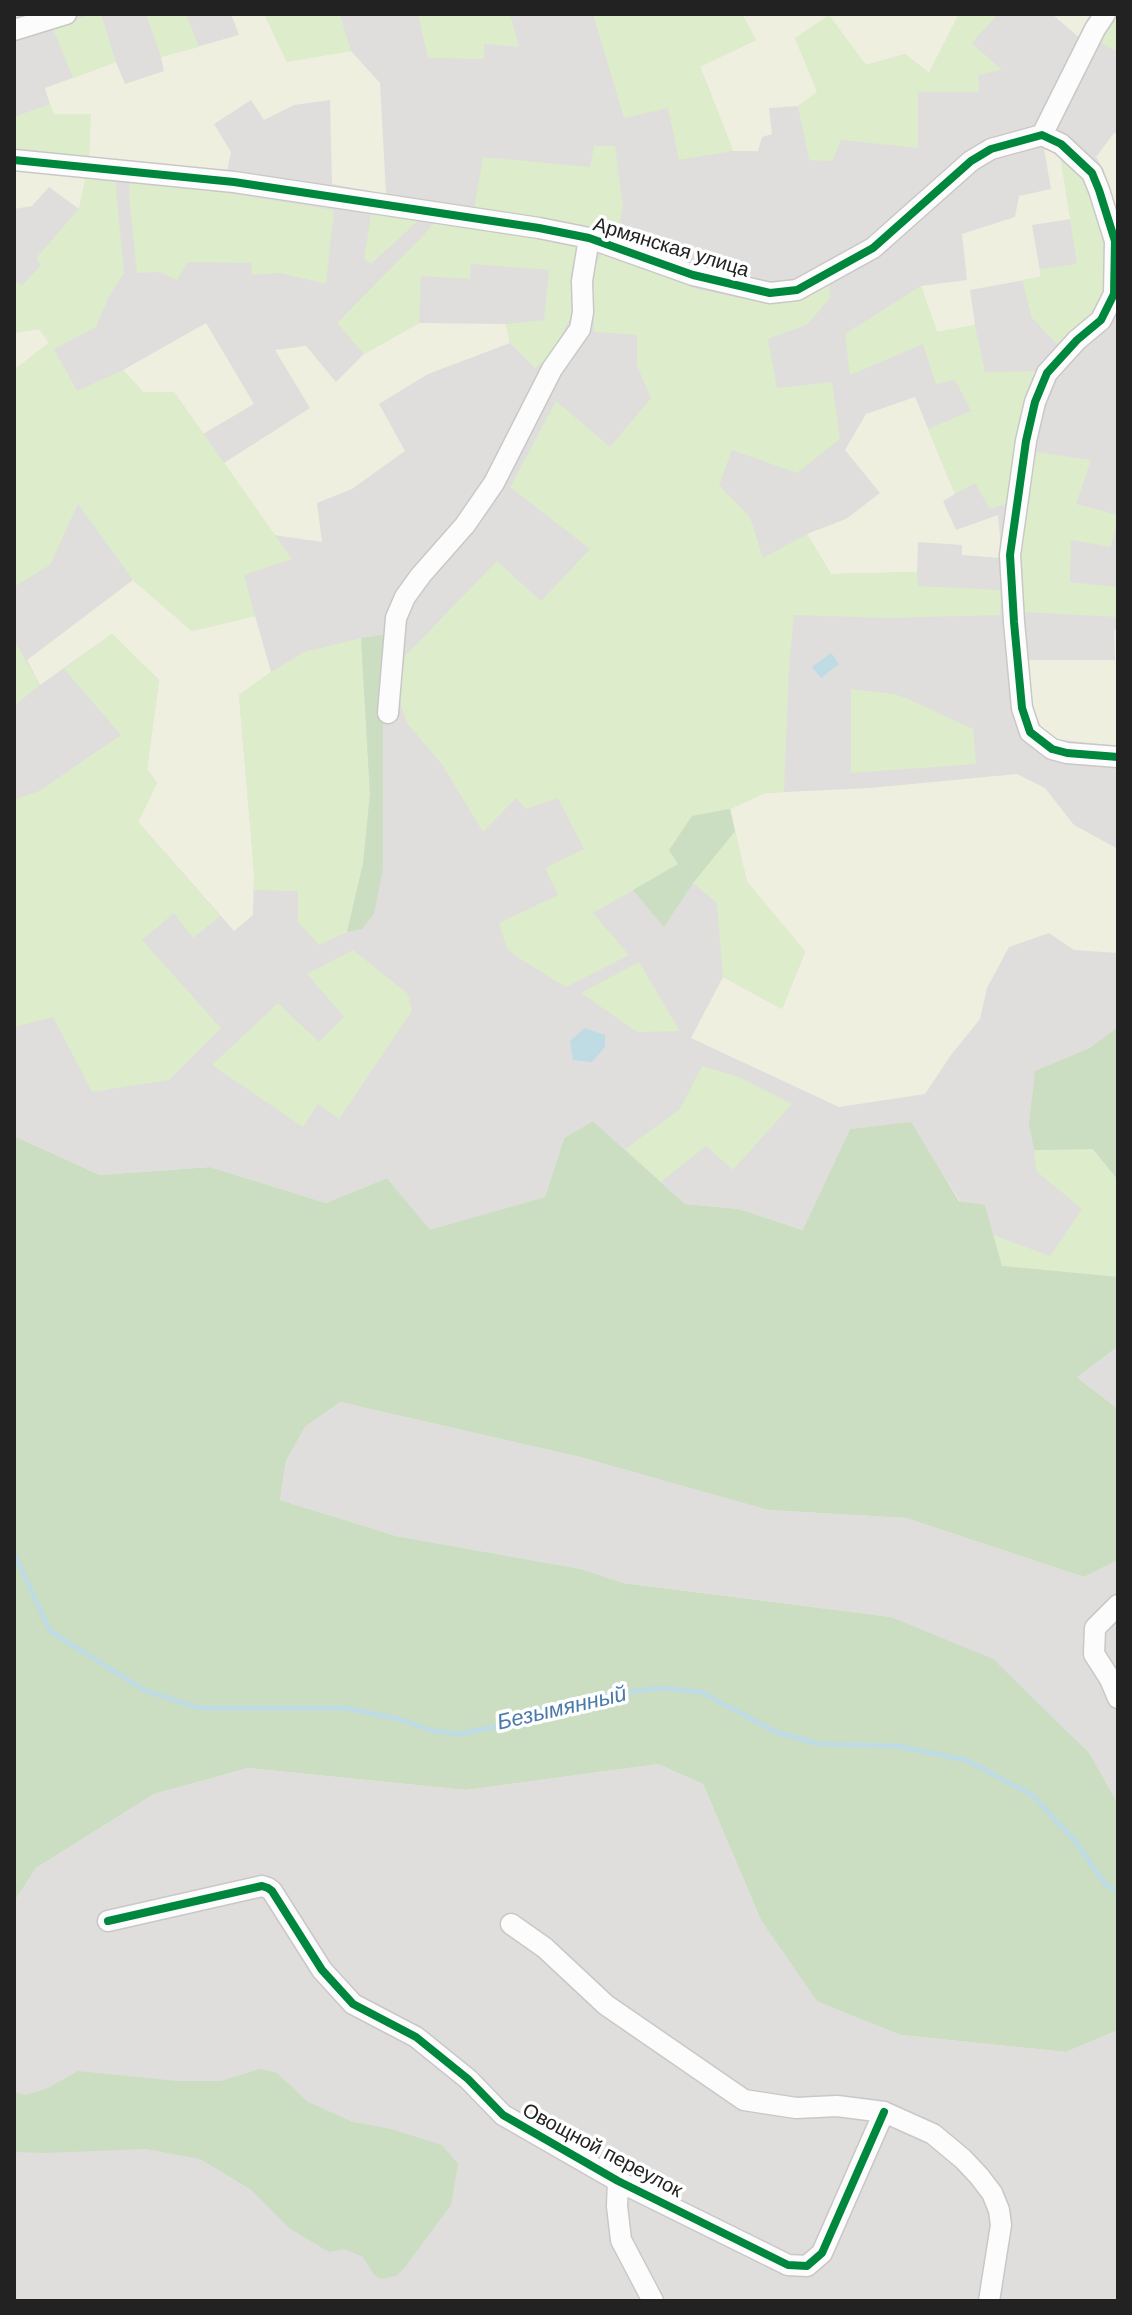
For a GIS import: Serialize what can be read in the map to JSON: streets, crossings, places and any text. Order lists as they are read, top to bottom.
{
  "streets": {
    "street": ["Армянская улица", "Овощной переулок"]
  },
  "water": ["Безымянный"]
}
